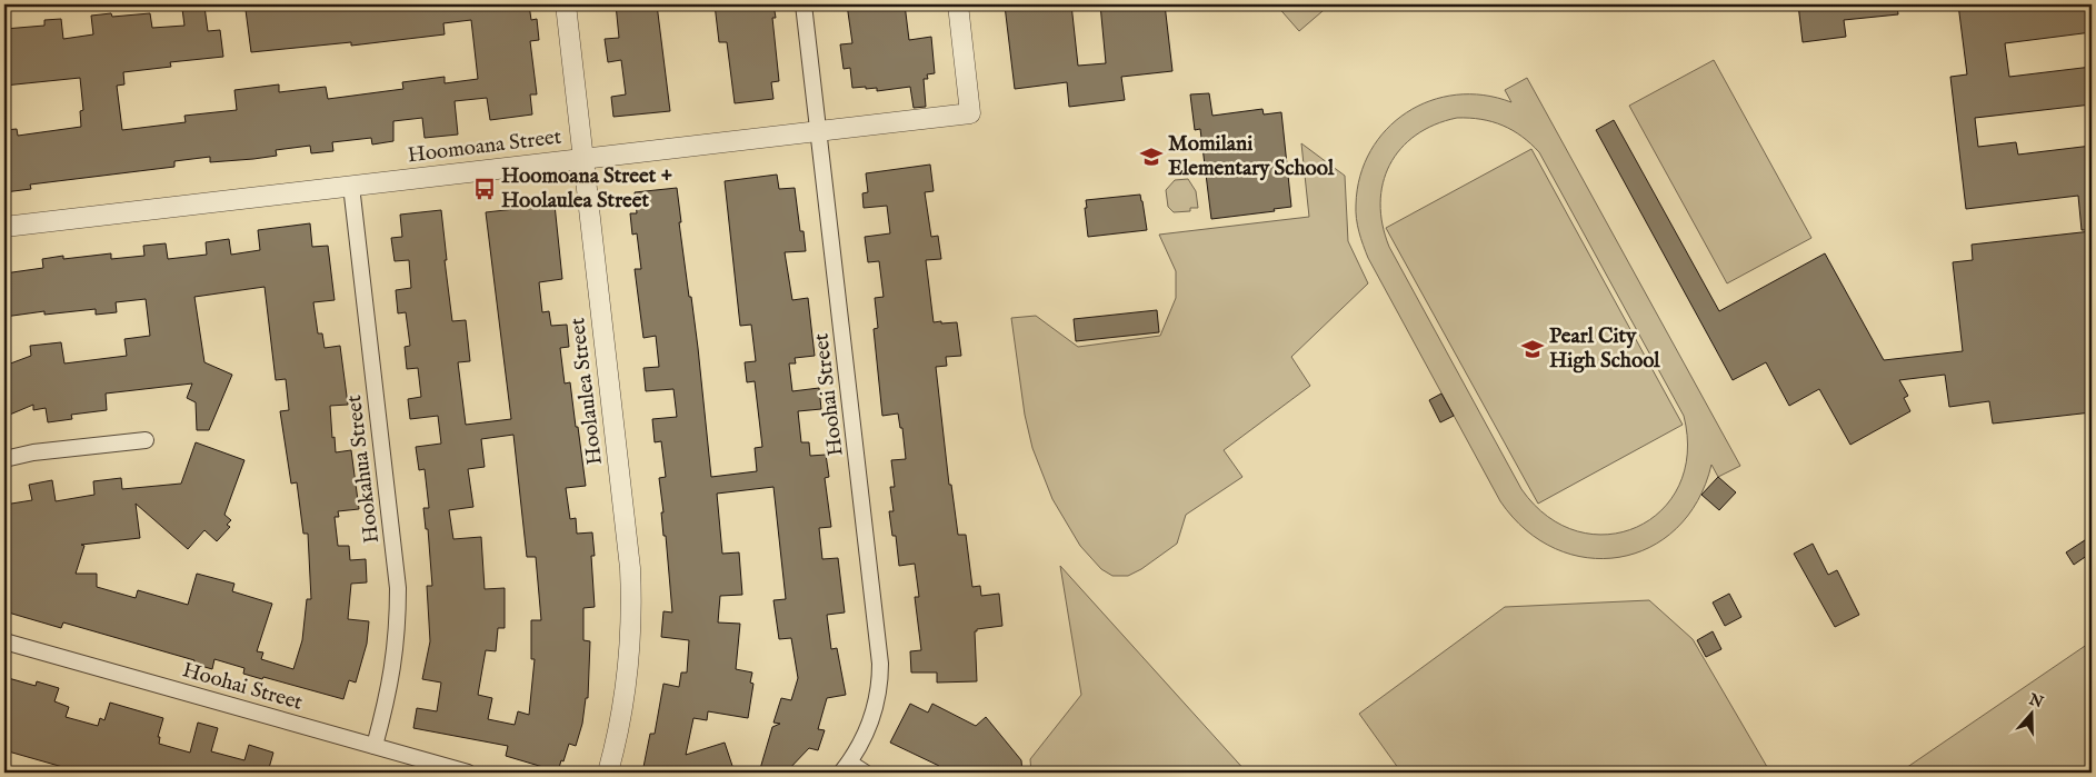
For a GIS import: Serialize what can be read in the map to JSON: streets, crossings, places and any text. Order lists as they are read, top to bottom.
{
  "streets": {
    "street": [
      "Hoomoana Street",
      "Hoolaulea Street",
      "Hoohai Street",
      "Hookahua Street"
    ]
  },
  "crossings": [
    ["Hoomoana Street", "Hoolaulea Street"],
    ["Hoomoana Street", "Hoohai Street"],
    ["Hoomoana Street", "Hookahua Street"],
    ["Hoohai Street", "Hookahua Street"]
  ],
  "places": {
    "school or university": ["Momilani Elementary School", "Pearl City High School"],
    "bus stop": ["Hoomoana Street + Hoolaulea Street"]
  },
  "north": "top"
}
